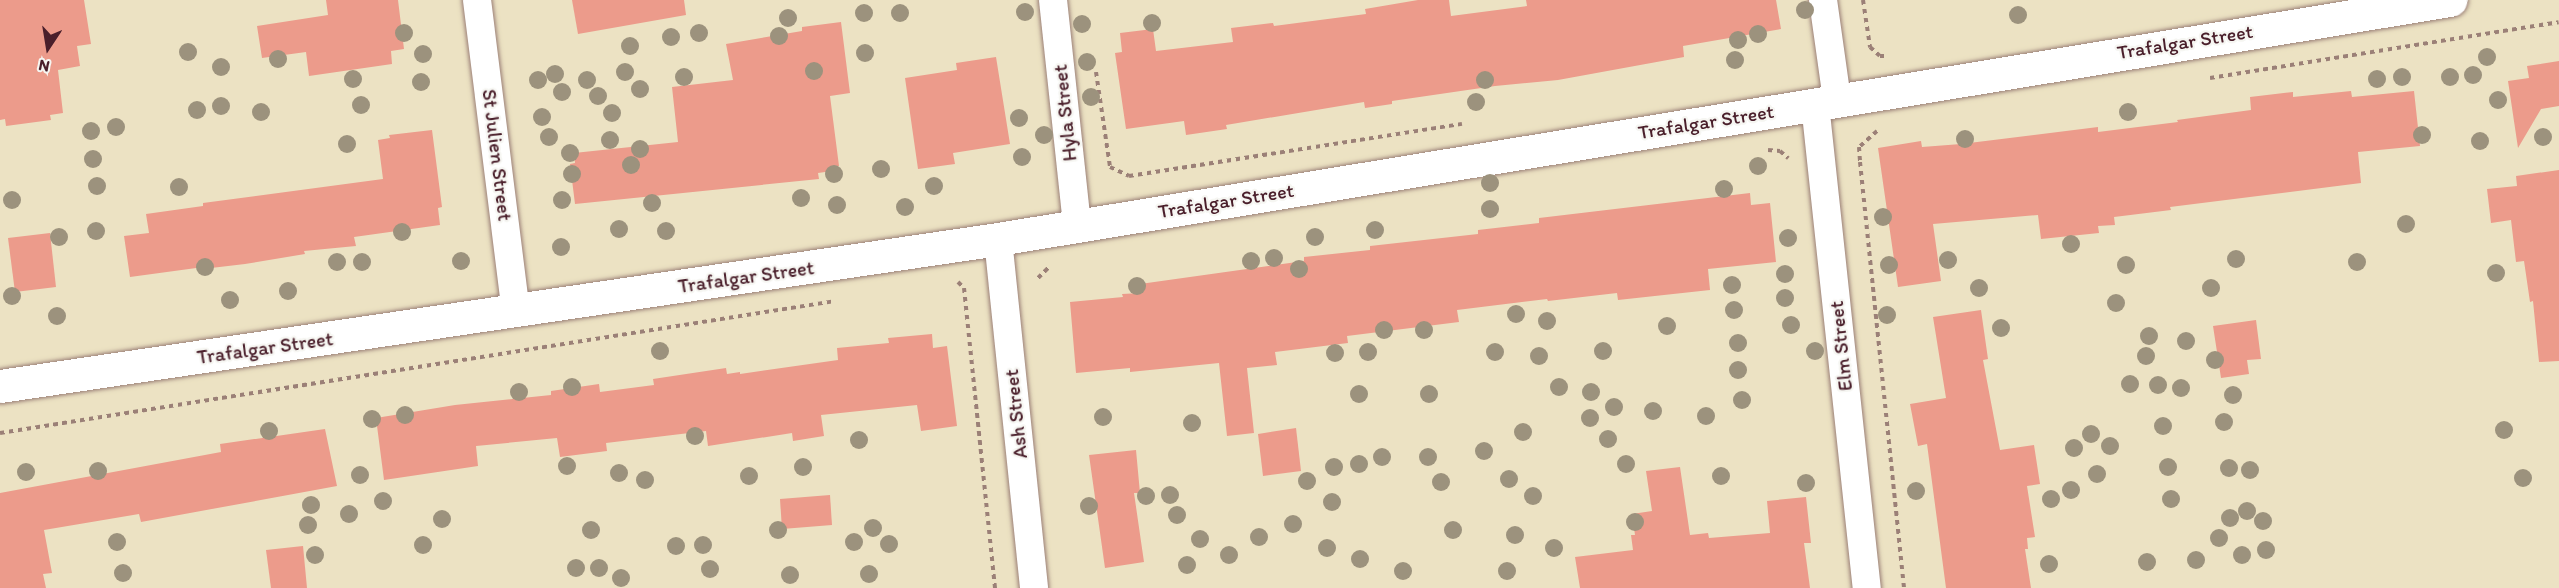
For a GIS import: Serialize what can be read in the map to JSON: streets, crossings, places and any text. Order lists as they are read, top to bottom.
{
  "streets": {
    "main road": ["Trafalgar Street"],
    "street": [
      "Hyla Street",
      "St Julien Street",
      "Elm Street",
      "Ash Street"
    ]
  },
  "crossings": [
    ["Trafalgar Street", "Hyla Street"],
    ["Trafalgar Street", "St Julien Street"],
    ["Trafalgar Street", "Elm Street"],
    ["Trafalgar Street", "Ash Street"]
  ],
  "north": "bottom"
}
